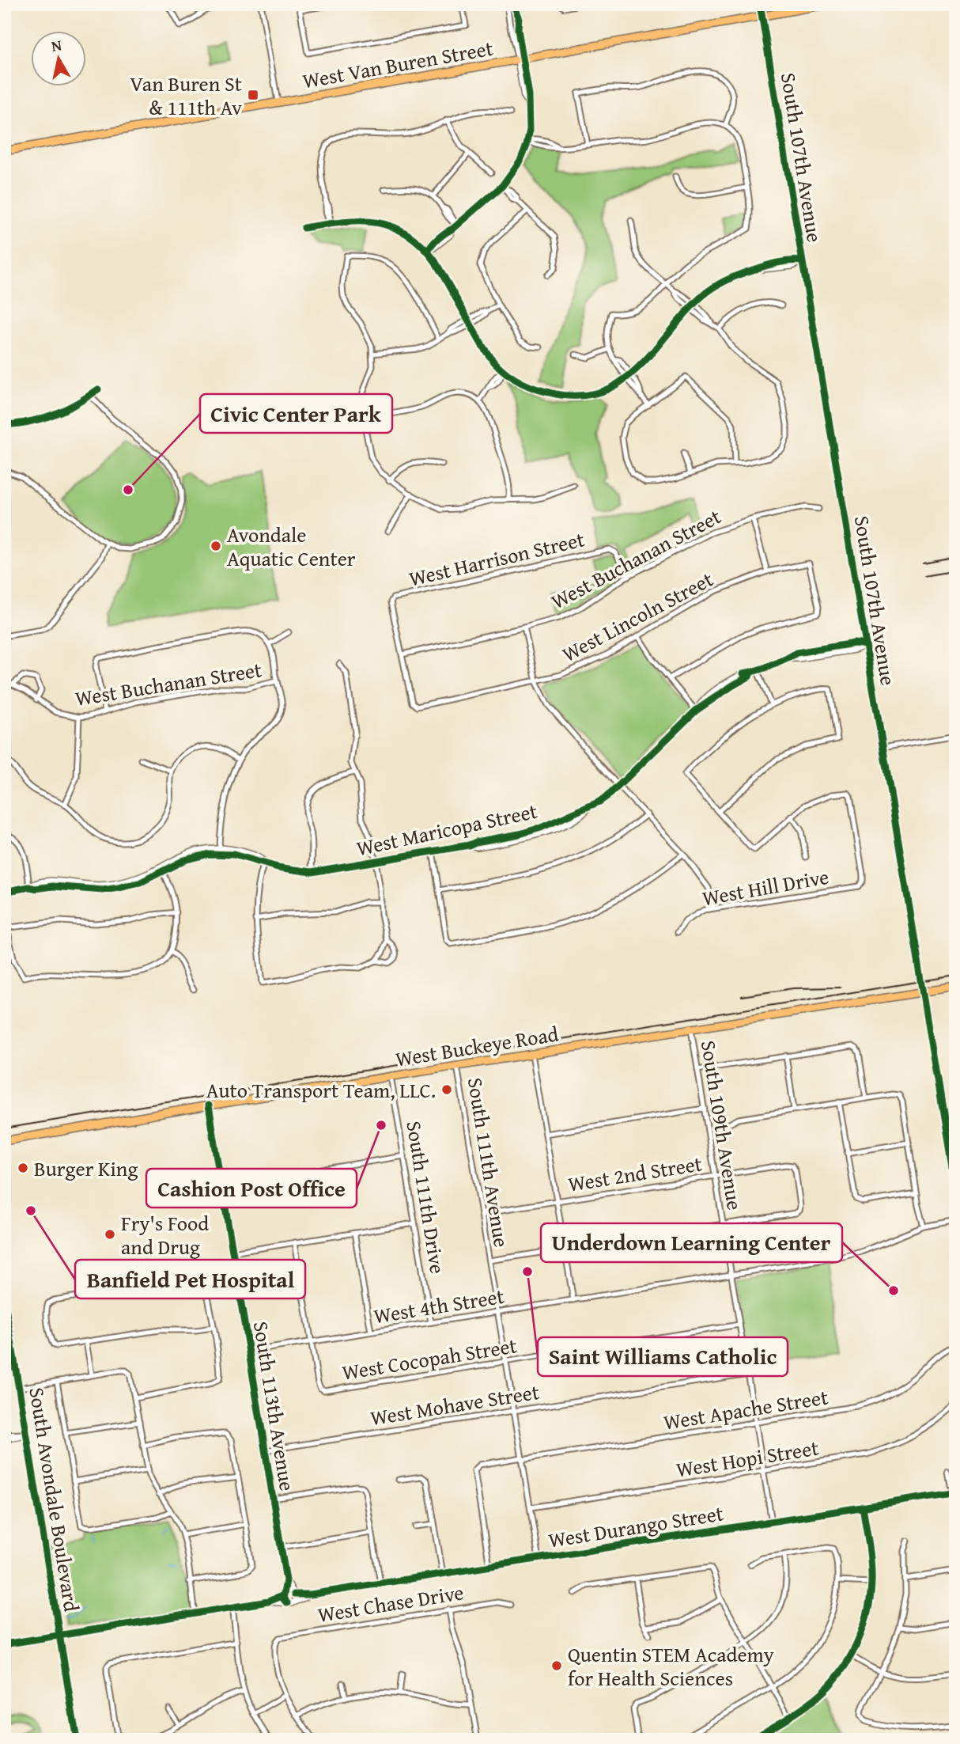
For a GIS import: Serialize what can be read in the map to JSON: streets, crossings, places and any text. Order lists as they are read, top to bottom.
{
  "streets": {
    "main road": [
      "West Van Buren Street",
      "South 107th Avenue",
      "West Buckeye Road",
      "South Avondale Boulevard"
    ],
    "street": [
      "West Harrison Street",
      "West Buchanan Street",
      "West Lincoln Street",
      "West Maricopa Street",
      "West Hill Drive",
      "South 109th Avenue",
      "South 111th Avenue",
      "West 2nd Street",
      "South 111th Drive",
      "West 4th Street",
      "West Cocopah Street",
      "West Mohave Street",
      "South 113th Avenue",
      "West Apache Street",
      "West Hopi Street",
      "West Durango Street",
      "West Chase Drive"
    ]
  },
  "crossings": [
    ["West Van Buren Street", "South 107th Avenue"],
    ["South 107th Avenue", "West Maricopa Street"],
    ["South 107th Avenue", "West Buckeye Road"],
    ["West Harrison Street", "West Buchanan Street"],
    ["West Harrison Street", "West Lincoln Street"],
    ["West Buchanan Street", "West Lincoln Street"],
    ["West Buckeye Road", "South 109th Avenue"],
    ["West Buckeye Road", "South 111th Avenue"],
    ["West Buckeye Road", "South 111th Drive"],
    ["West Buckeye Road", "South 113th Avenue"],
    ["South 109th Avenue", "West 2nd Street"],
    ["South 109th Avenue", "West 4th Street"],
    ["South 109th Avenue", "West Cocopah Street"],
    ["South 109th Avenue", "West Mohave Street"],
    ["South 109th Avenue", "West Apache Street"],
    ["South 109th Avenue", "West Hopi Street"],
    ["South 109th Avenue", "West Durango Street"],
    ["South 111th Avenue", "West 2nd Street"],
    ["South 111th Avenue", "West 4th Street"],
    ["South 111th Avenue", "West Cocopah Street"],
    ["South 111th Avenue", "West Mohave Street"],
    ["South 111th Avenue", "West Apache Street"],
    ["South 111th Avenue", "West Hopi Street"],
    ["South 111th Avenue", "West Durango Street"],
    ["South 111th Drive", "West 4th Street"],
    ["West 4th Street", "West Cocopah Street"],
    ["West 4th Street", "South 113th Avenue"],
    ["West Mohave Street", "South 113th Avenue"],
    ["West Apache Street", "West Durango Street"]
  ],
  "places": {
    "transit": ["Van Buren St & 111th Av"],
    "other": [
      "Civic Center Park",
      "Avondale Aquatic Center",
      "Auto Transport Team, LLC.",
      "Cashion Post Office",
      "Burger King",
      "Banfield Pet Hospital",
      "Fry's Food and Drug",
      "Saint Williams Catholic",
      "Underdown Learning Center",
      "Quentin STEM Academy for Health Sciences"
    ]
  },
  "north": "top"
}
